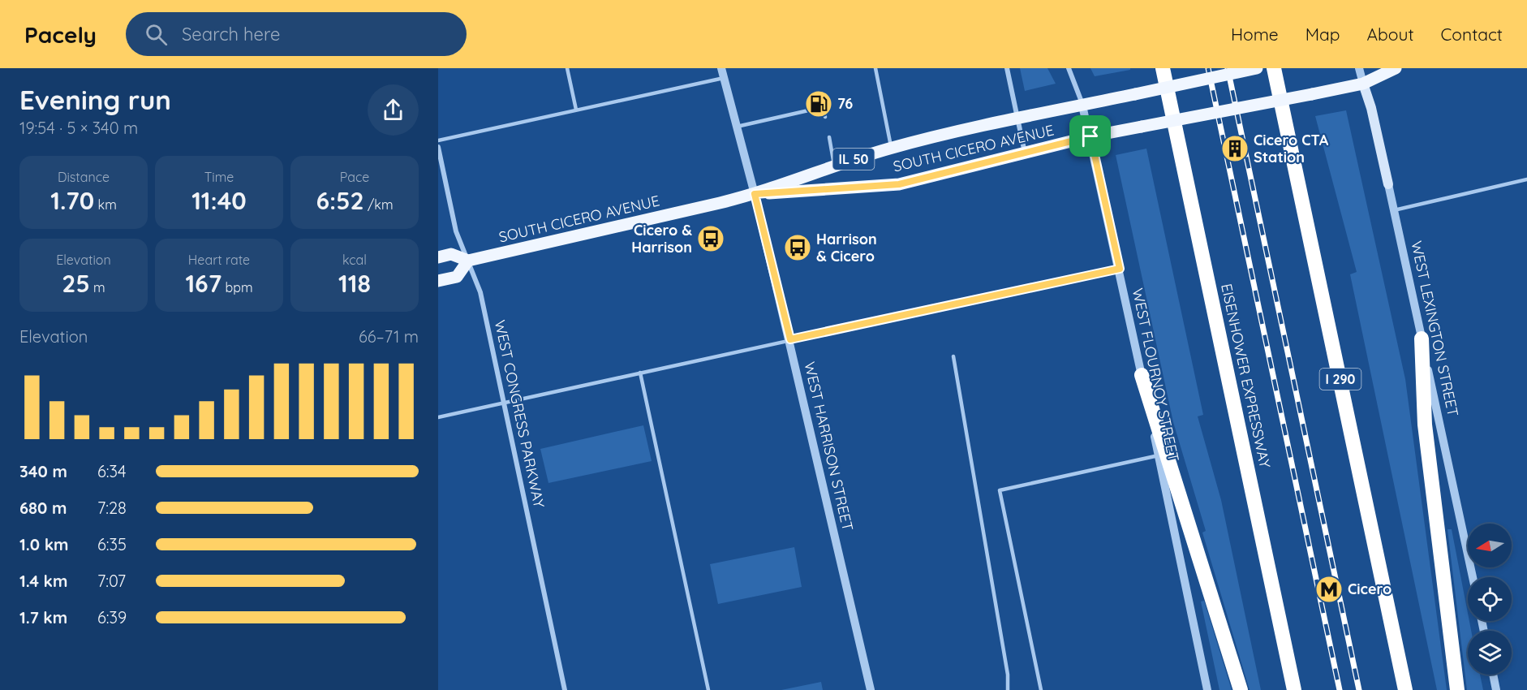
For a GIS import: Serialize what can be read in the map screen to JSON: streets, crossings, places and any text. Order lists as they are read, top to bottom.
{
  "streets": {
    "highway": ["EISENHOWER EXPRESSWAY", "I 290"],
    "main road": ["SOUTH CICERO AVENUE", "IL 50", "WEST LEXINGTON STREET"],
    "street": ["WEST FLOURNOY STREET", "WEST CONGRESS PARKWAY", "WEST HARRISON STREET"]
  },
  "crossings": [
    ["SOUTH CICERO AVENUE", "WEST LEXINGTON STREET"],
    ["SOUTH CICERO AVENUE", "WEST FLOURNOY STREET"],
    ["SOUTH CICERO AVENUE", "WEST CONGRESS PARKWAY"],
    ["SOUTH CICERO AVENUE", "WEST HARRISON STREET"]
  ],
  "places": {
    "fuel station": ["76"],
    "building": ["Cicero CTA Station"],
    "bus stop": ["Cicero & Harrison", "Harrison & Cicero"],
    "metro station": ["Cicero"]
  },
  "north": "left",
  "page": {
    "header": "Pacely",
    "search": "Search here",
    "nav": [
      "Home",
      "Map",
      "About",
      "Contact"
    ],
    "heading": ["Evening run", "19:54 · 5 × 340 m"],
    "stats": [
      ["Distance", "1.70 km"],
      ["Time", "11:40"],
      ["Pace", "6:52 /km"],
      ["Elevation", "25 m"],
      ["Heart rate", "167 bpm"],
      ["kcal", "118"]
    ],
    "chart": ["Elevation", "66–71 m"],
    "list": [
      {
        "name": "340 m",
        "note": "6:34"
      },
      {
        "name": "680 m",
        "note": "7:28"
      },
      {
        "name": "1.0 km",
        "note": "6:35"
      },
      {
        "name": "1.4 km",
        "note": "7:07"
      },
      {
        "name": "1.7 km",
        "note": "6:39"
      }
    ]
  }
}
